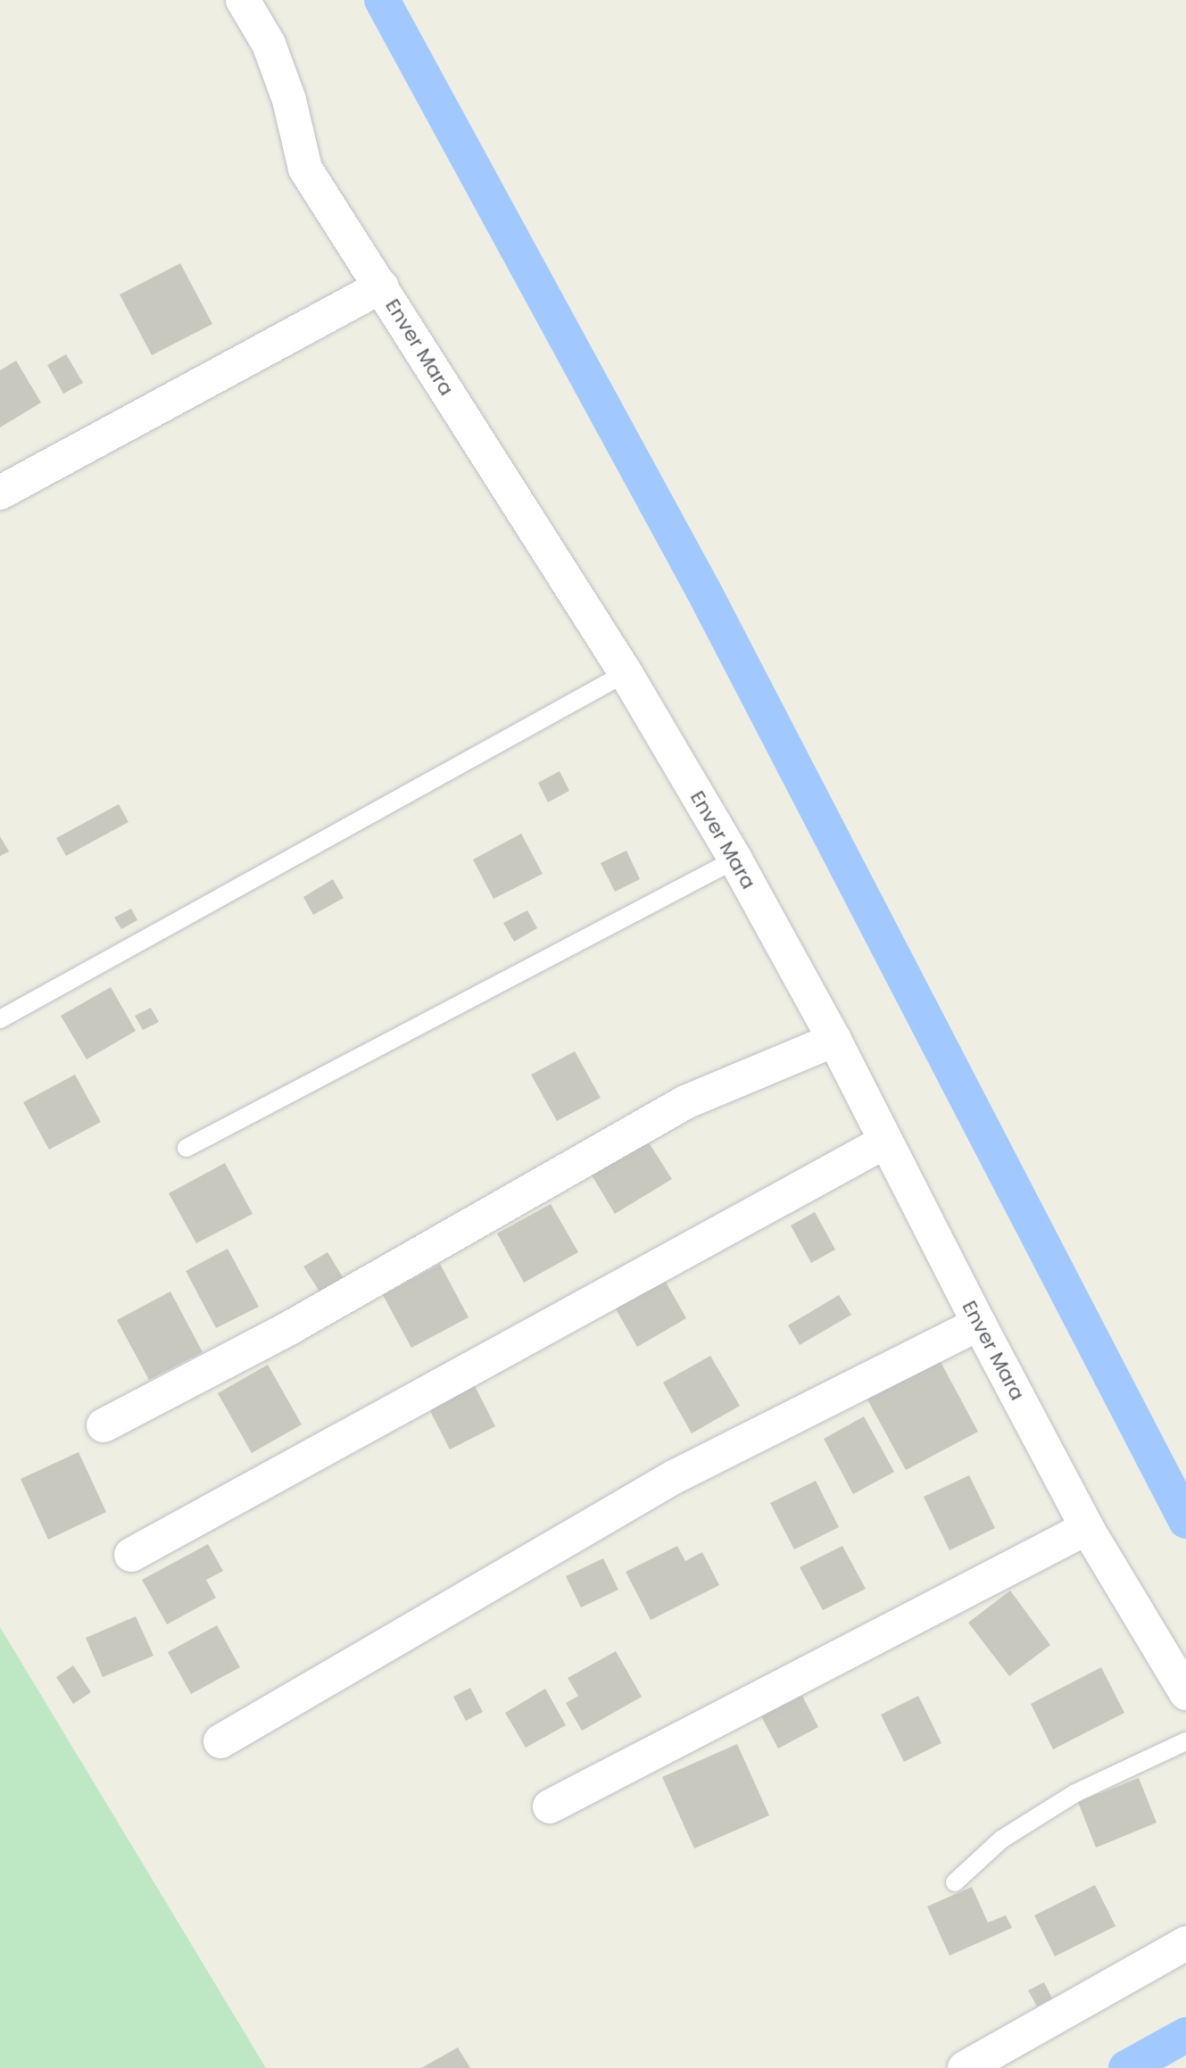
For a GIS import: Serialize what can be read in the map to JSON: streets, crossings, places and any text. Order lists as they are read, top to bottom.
{
  "streets": {
    "street": ["Enver Mara"]
  }
}
